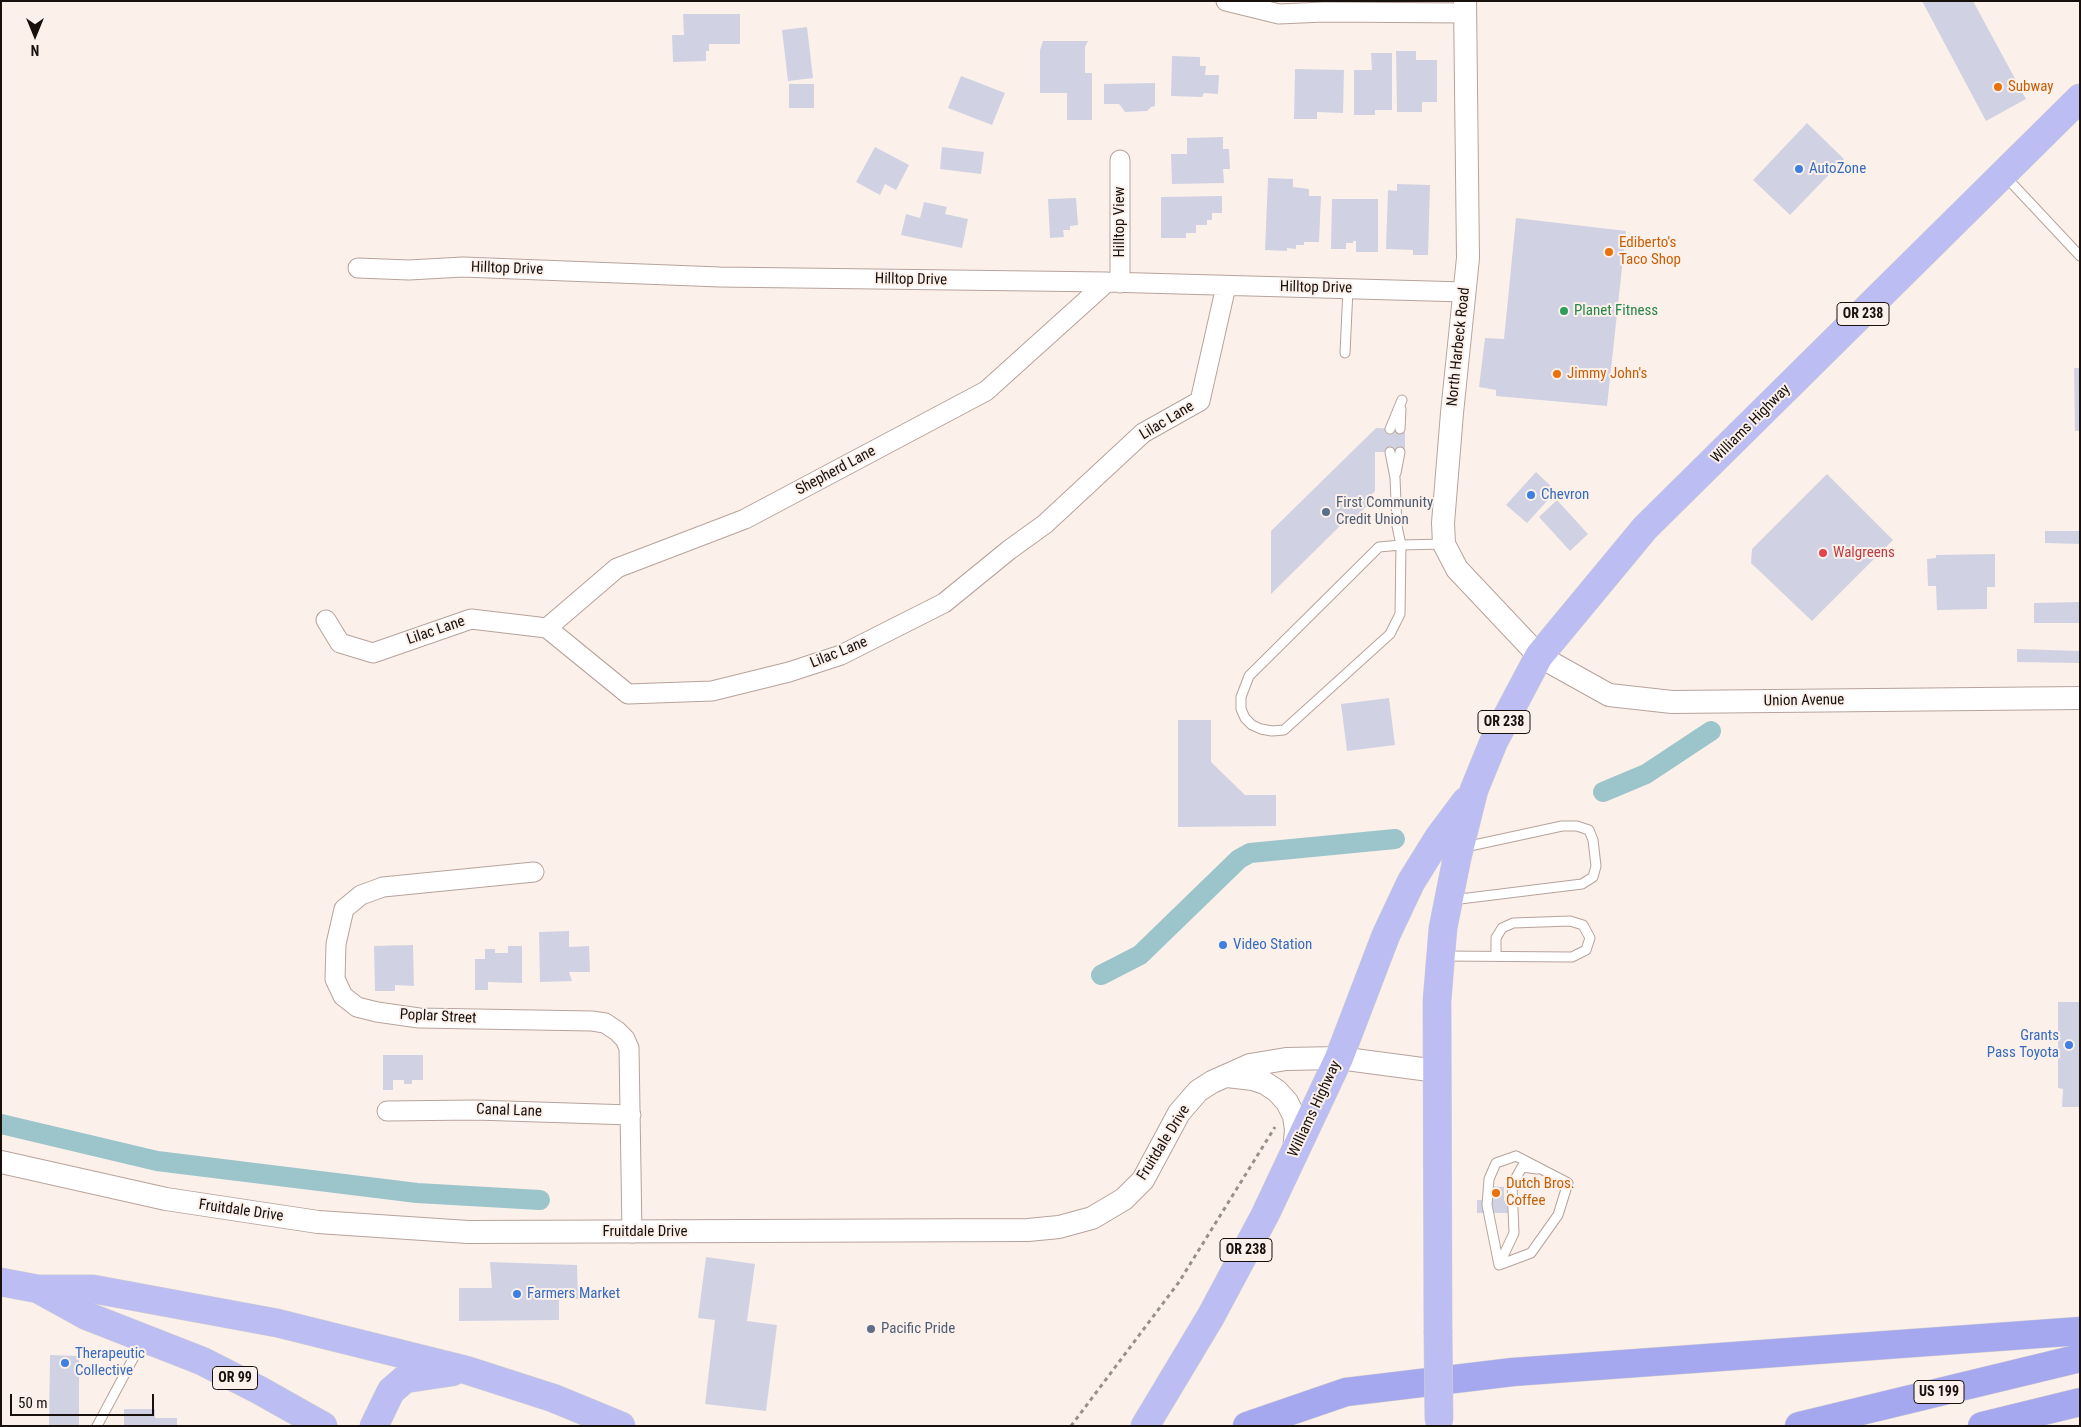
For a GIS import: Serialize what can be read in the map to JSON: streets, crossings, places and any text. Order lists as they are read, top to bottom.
{
  "streets": {
    "highway": ["US 199"],
    "main road": ["OR 238", "Williams Highway", "OR 99"],
    "street": [
      "Hilltop View",
      "Hilltop Drive",
      "North Harbeck Road",
      "Lilac Lane",
      "Shepherd Lane",
      "Union Avenue",
      "Poplar Street",
      "Canal Lane",
      "Fruitdale Drive"
    ]
  },
  "crossings": [
    ["Hilltop View", "Hilltop Drive"],
    ["Hilltop View", "Shepherd Lane"],
    ["Hilltop Drive", "North Harbeck Road"],
    ["Hilltop Drive", "Lilac Lane"],
    ["Hilltop Drive", "Shepherd Lane"],
    ["North Harbeck Road", "Williams Highway"],
    ["North Harbeck Road", "Union Avenue"],
    ["Lilac Lane", "Shepherd Lane"],
    ["Williams Highway", "Union Avenue"],
    ["Williams Highway", "Fruitdale Drive"],
    ["Poplar Street", "Canal Lane"],
    ["Poplar Street", "Fruitdale Drive"]
  ],
  "places": [
    "Subway",
    "AutoZone",
    "Ediberto's Taco Shop",
    "Planet Fitness",
    "Jimmy John's",
    "Chevron",
    "First Community Credit Union",
    "Walgreens",
    "Video Station",
    "Grants Pass Toyota",
    "Dutch Bros. Coffee",
    "Farmers Market",
    "Pacific Pride",
    "Therapeutic Collective"
  ],
  "scale_bar": "50 m",
  "north": "bottom"
}
